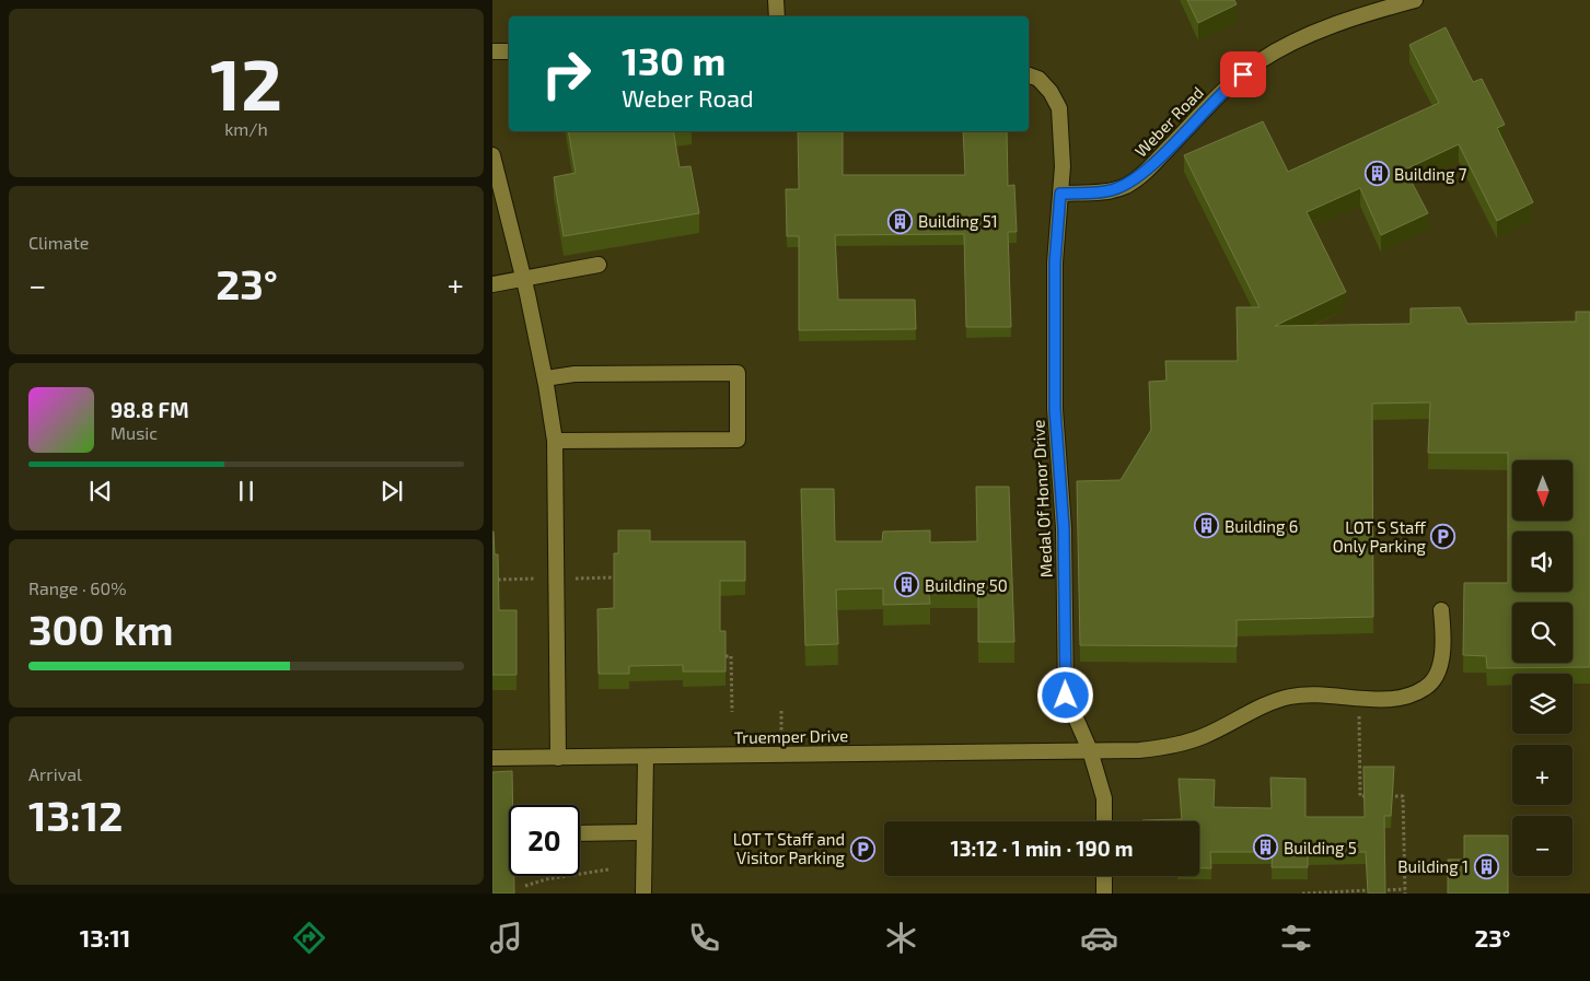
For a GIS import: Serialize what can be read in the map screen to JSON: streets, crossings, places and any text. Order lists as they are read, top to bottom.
{
  "streets": {
    "lane": ["Weber Road", "Medal Of Honor Drive", "Truemper Drive"]
  },
  "crossings": [
    ["Weber Road", "Medal Of Honor Drive"],
    ["Medal Of Honor Drive", "Truemper Drive"]
  ],
  "places": {
    "building": [
      "Building 7",
      "Building 51",
      "Building 6",
      "Building 50",
      "Building 5",
      "Building 1"
    ],
    "parking": ["LOT S Staff Only Parking", "LOT T Staff and Visitor Parking"]
  },
  "north": "bottom",
  "page": {
    "tile": [
      ["12", "km/h"],
      "Climate",
      ["Range · 60%", "300 km"],
      ["Arrival", "13:12"]
    ],
    "turn": ["130 m", "Weber Road"],
    "heat": ["−", "23°", "+"],
    "song": ["98.8 FM", "Music"],
    "map_buttons": ["+", "−"],
    "limit": "20",
    "trip": "13:12 · 1 min · 190 m",
    "tabs": ["13:11", "23°"]
  }
}
